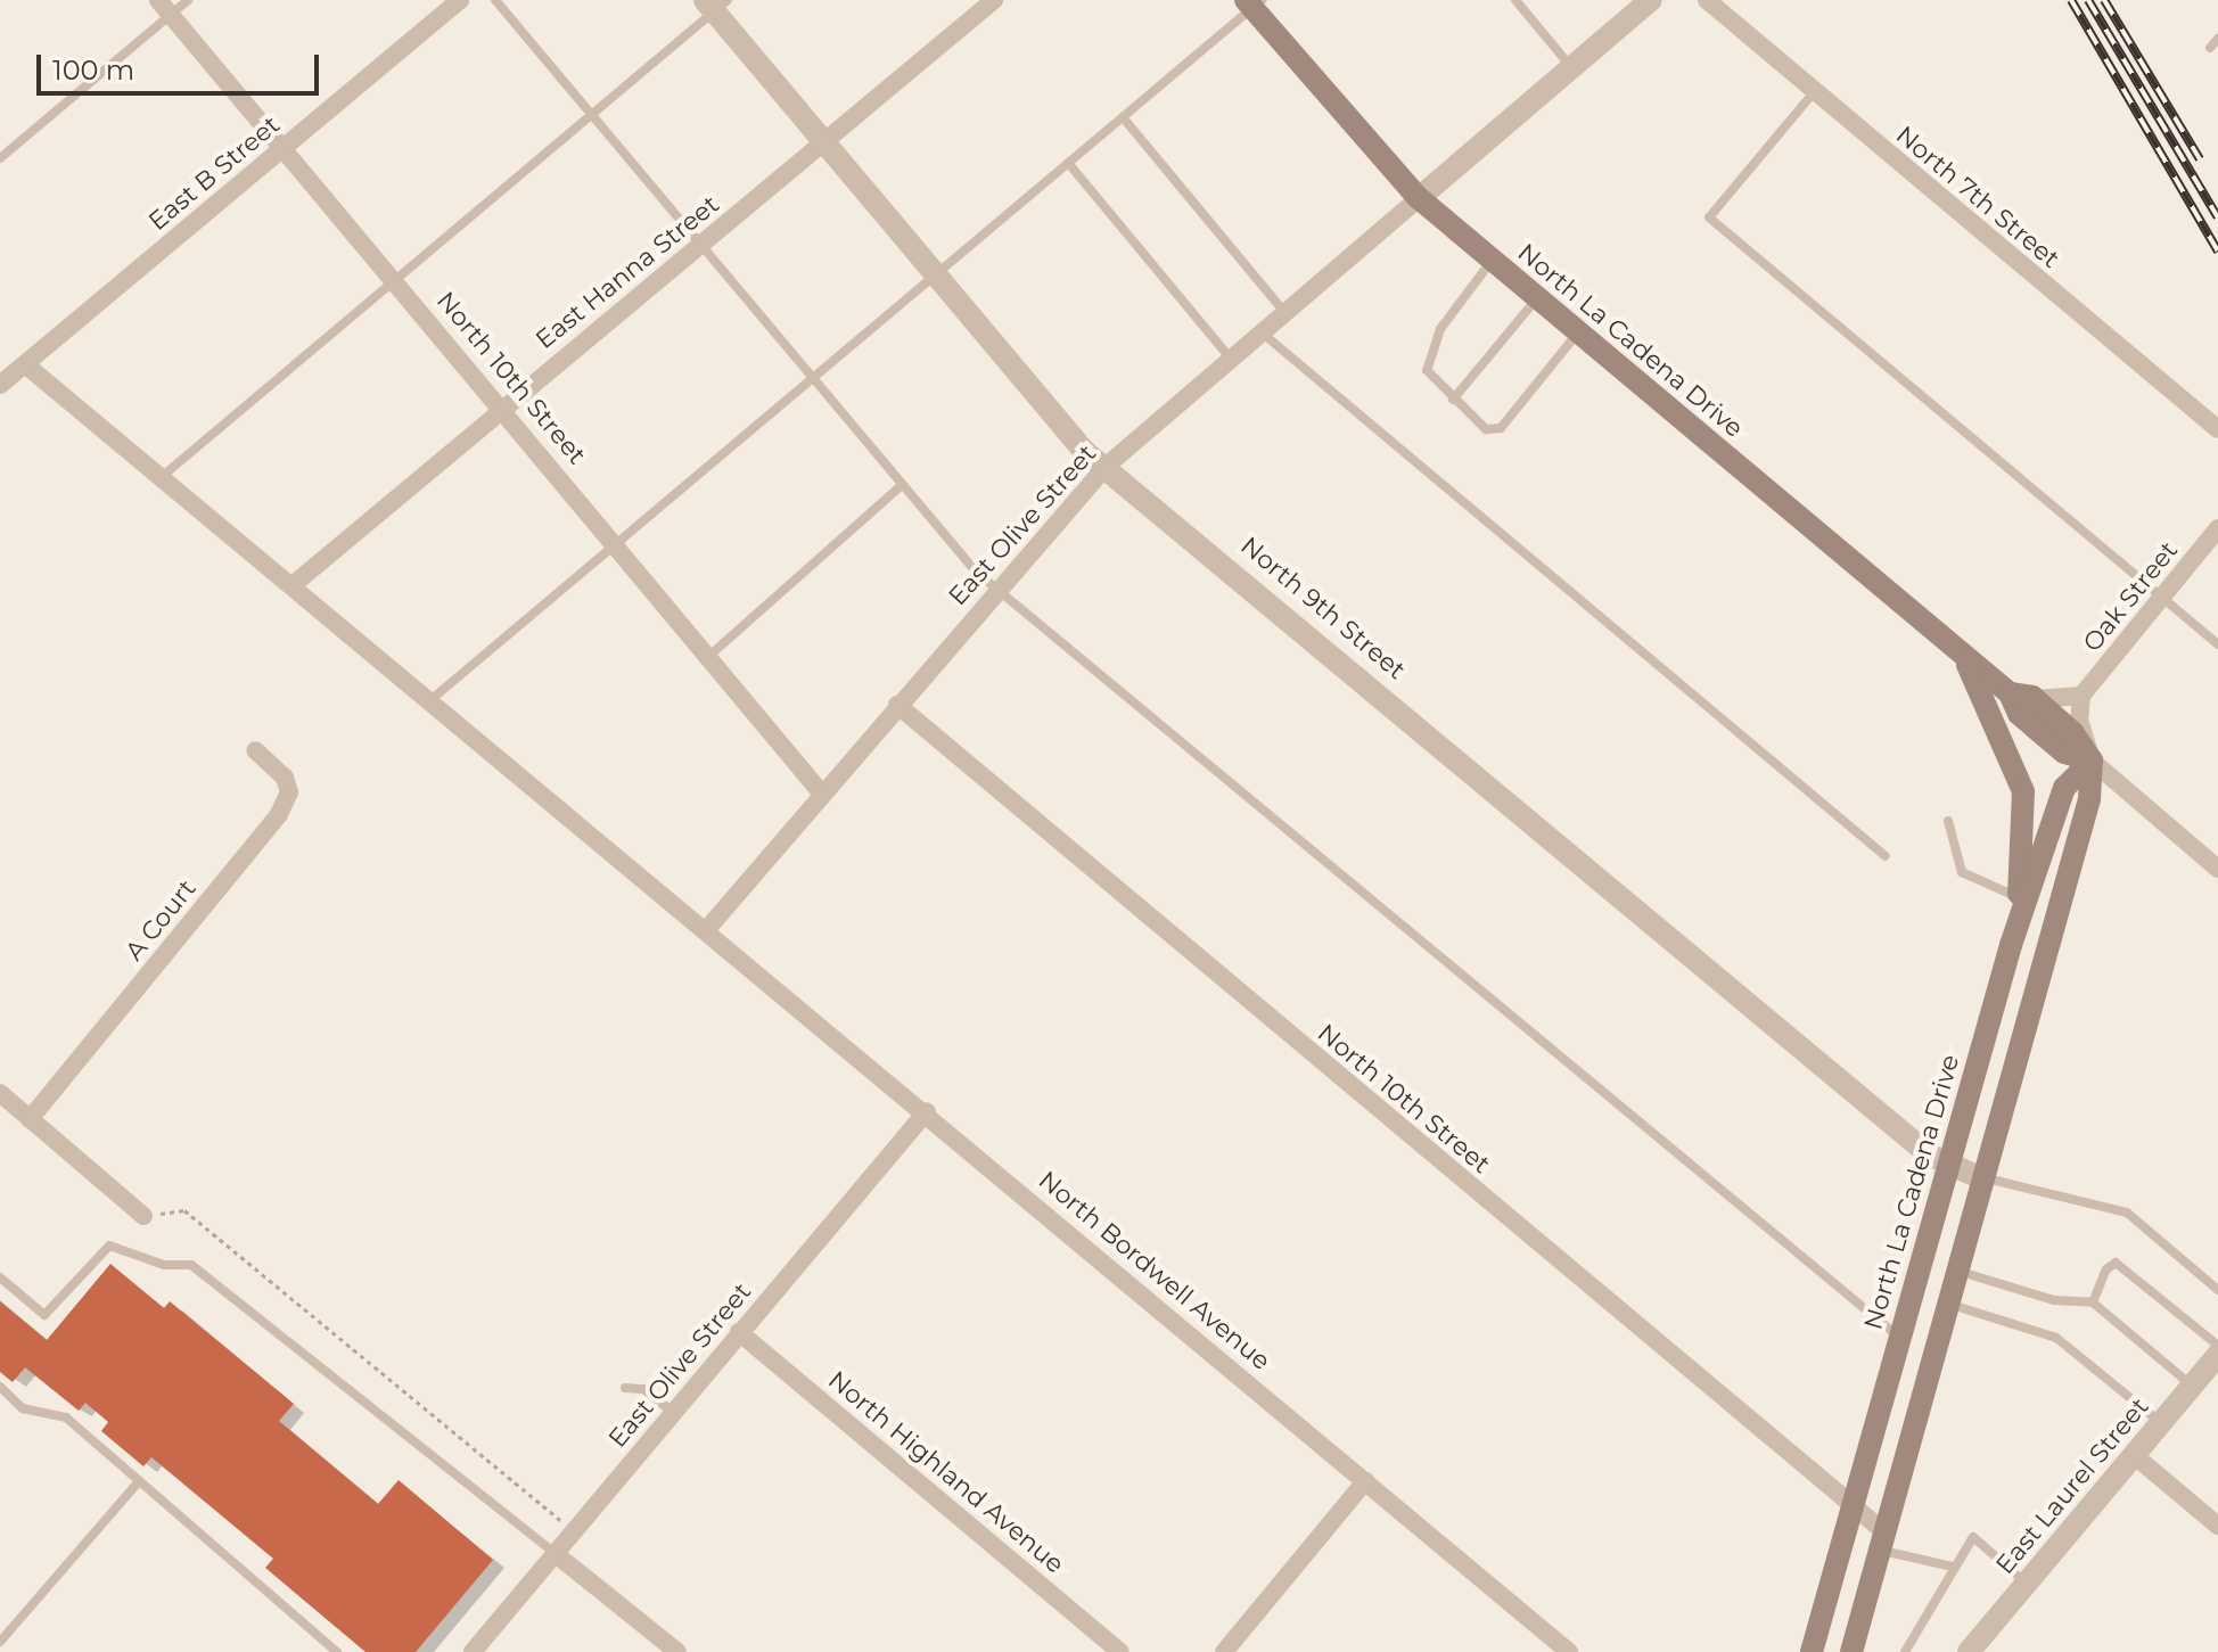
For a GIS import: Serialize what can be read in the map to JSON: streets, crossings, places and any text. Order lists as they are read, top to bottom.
{
  "streets": {
    "main road": ["North La Cadena Drive"],
    "street": [
      "East B Street",
      "North 7th Street",
      "East Hanna Street",
      "North 10th Street",
      "East Olive Street",
      "Oak Street",
      "North 9th Street",
      "A Court",
      "North Bordwell Avenue",
      "North Highland Avenue",
      "East Laurel Street"
    ]
  },
  "crossings": [
    ["East B Street", "North 10th Street"],
    ["East B Street", "North Bordwell Avenue"],
    ["East Hanna Street", "North 10th Street"],
    ["East Hanna Street", "North 9th Street"],
    ["East Hanna Street", "North Bordwell Avenue"],
    ["North La Cadena Drive", "North 10th Street"],
    ["North La Cadena Drive", "East Olive Street"],
    ["North La Cadena Drive", "North 9th Street"],
    ["North 10th Street", "East Olive Street"],
    ["East Olive Street", "North 9th Street"],
    ["East Olive Street", "North Bordwell Avenue"],
    ["East Olive Street", "North Highland Avenue"]
  ],
  "scale_bar": "100 m"
}
